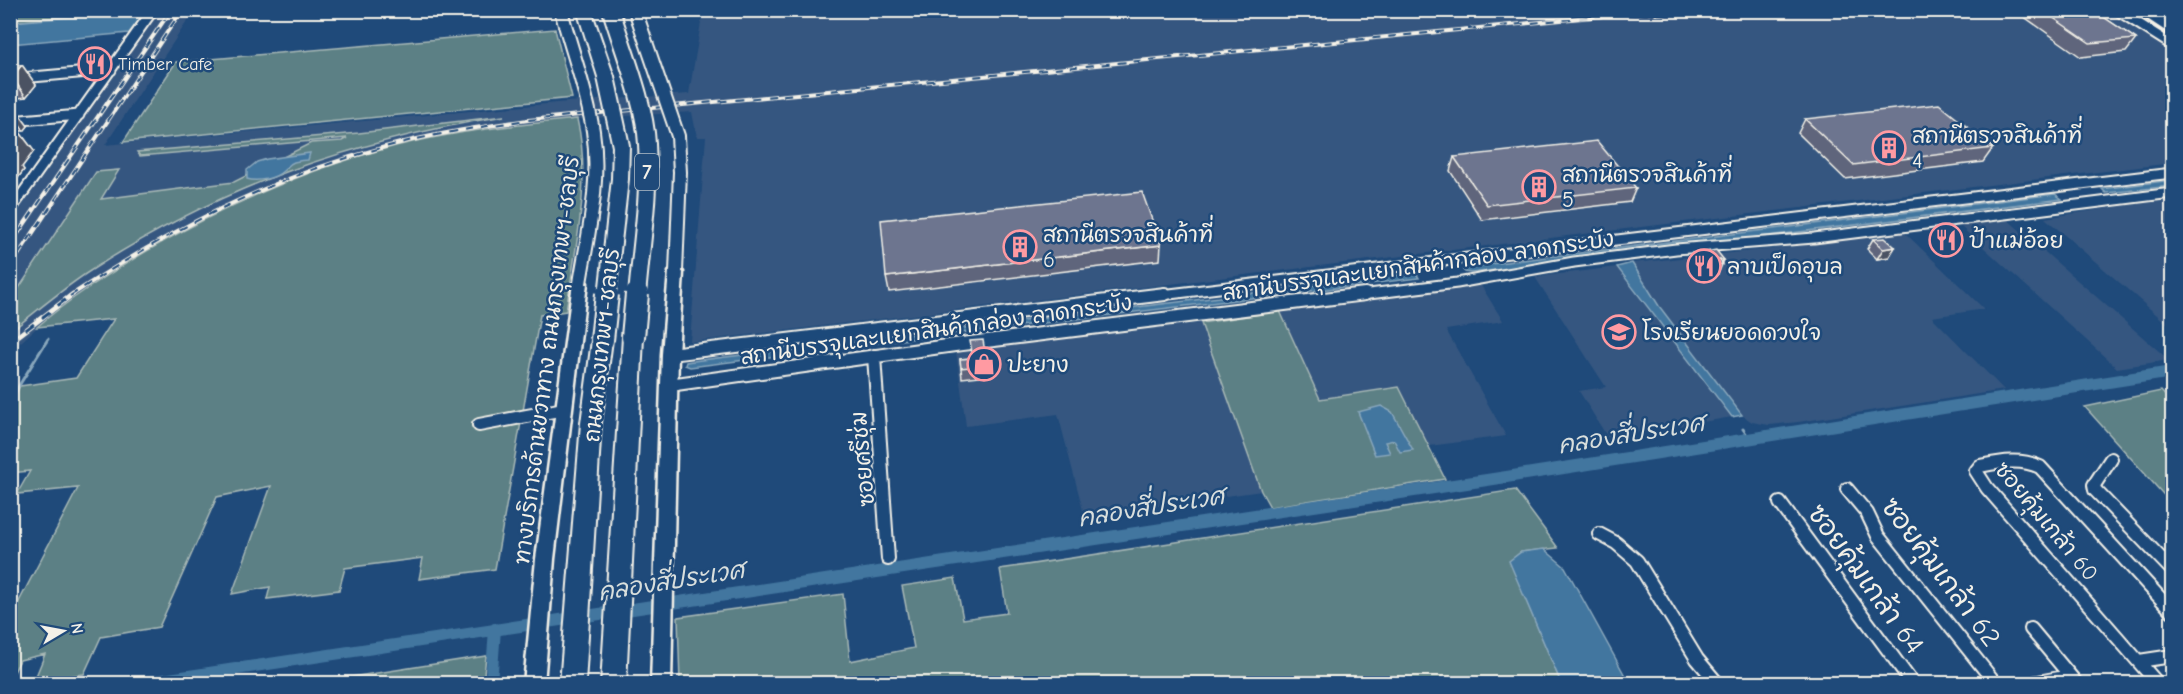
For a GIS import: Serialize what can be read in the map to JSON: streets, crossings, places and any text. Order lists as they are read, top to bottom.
{
  "streets": {
    "highway": ["7", "ถนนกรุงเทพฯ-ชลบุรี"],
    "main road": ["ทางบริการด้านขวาทาง ถนนกรุงเทพฯ-ชลบุรี"],
    "street": [
      "สถานีบรรจุและแยกสินค้ากล่อง ลาดกระบัง",
      "ซอยศรีชุ่ม",
      "ซอยคุ้มเกล้า 60",
      "ซอยคุ้มเกล้า 62",
      "ซอยคุ้มเกล้า 64"
    ]
  },
  "crossings": [
    ["สถานีบรรจุและแยกสินค้ากล่อง ลาดกระบัง", "ซอยศรีชุ่ม"]
  ],
  "water": ["คลองสี่ประเวศ"],
  "places": {
    "restaurant": ["Timber Cafe", "ป้าแม่อ้อย", "ลาบเป็ดอุบล"],
    "building": ["สถานีตรวจสินค้าที่ 4", "สถานีตรวจสินค้าที่ 5", "สถานีตรวจสินค้าที่ 6"],
    "school or university": ["โรงเรียนยอดดวงใจ"],
    "shop": ["ปะยาง"]
  },
  "north": "right"
}
